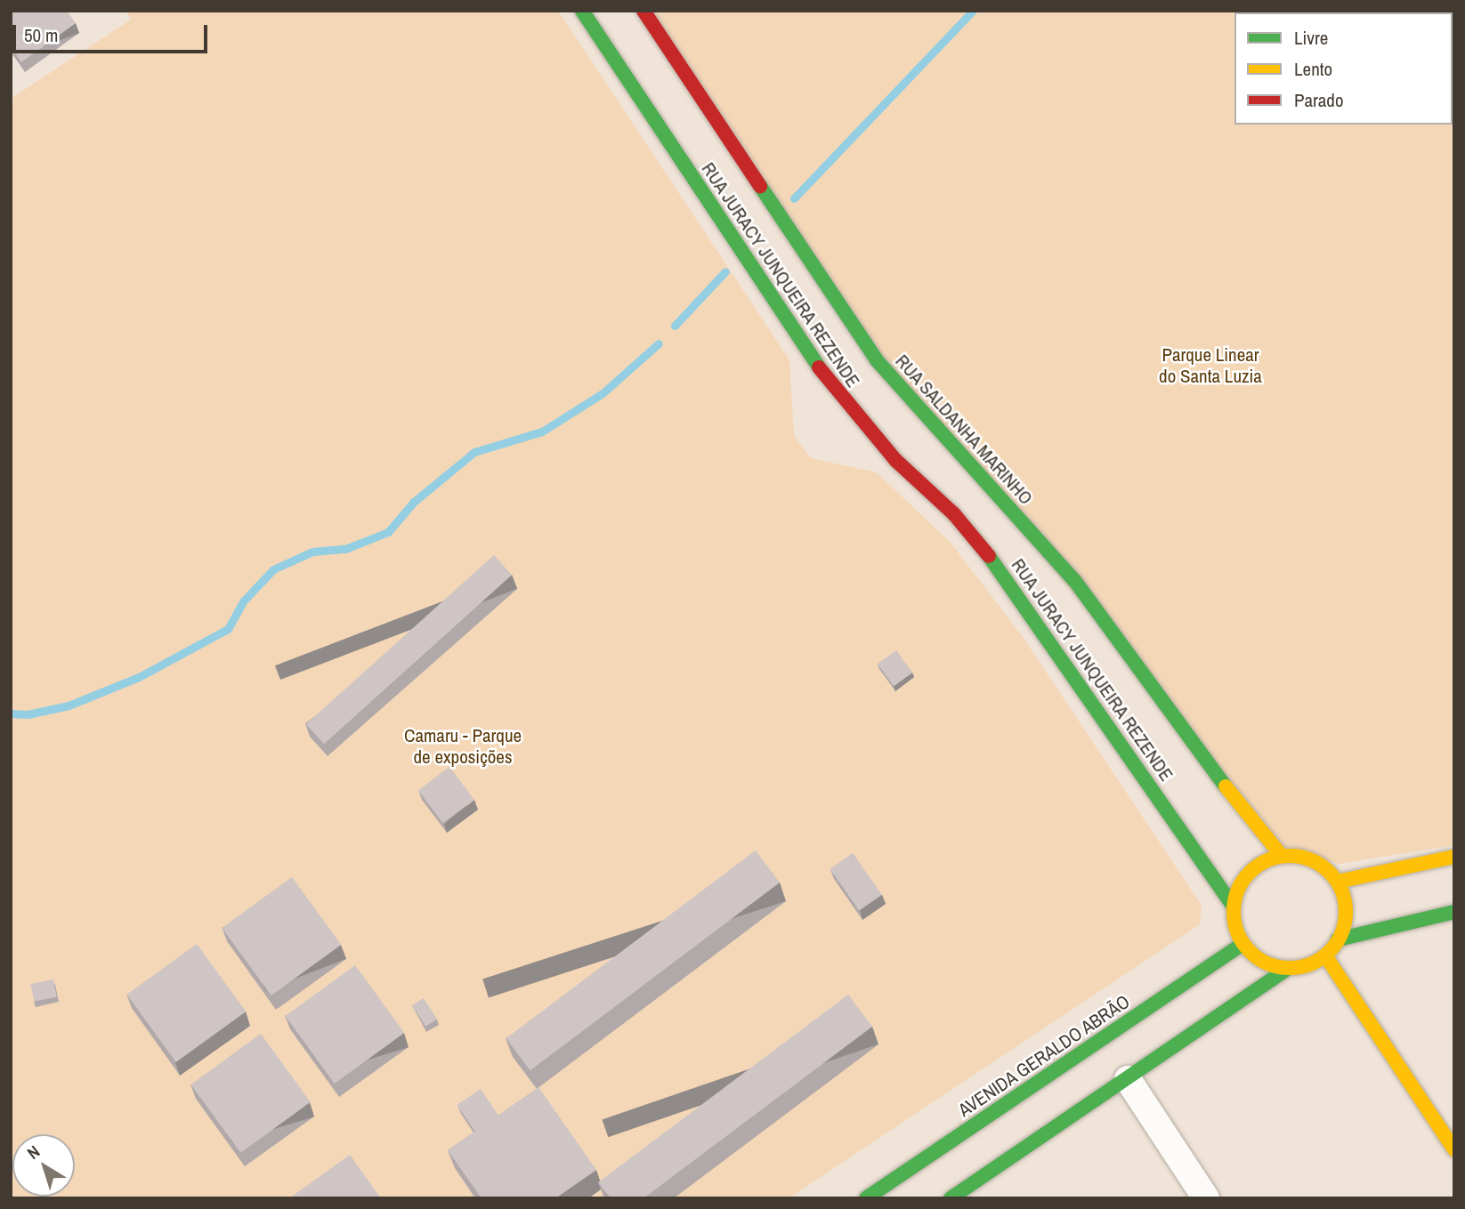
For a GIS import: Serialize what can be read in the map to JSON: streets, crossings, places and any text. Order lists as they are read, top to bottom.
{
  "streets": {
    "main road": ["RUA JURACY JUNQUEIRA REZENDE", "RUA SALDANHA MARINHO", "AVENIDA GERALDO ABRÃO"]
  },
  "crossings": [
    ["RUA JURACY JUNQUEIRA REZENDE", "RUA SALDANHA MARINHO"],
    ["RUA JURACY JUNQUEIRA REZENDE", "AVENIDA GERALDO ABRÃO"],
    ["RUA SALDANHA MARINHO", "AVENIDA GERALDO ABRÃO"]
  ],
  "parks": ["Parque Linear do Santa Luzia", "Camaru - Parque de exposições"],
  "legend": ["Livre", "Lento", "Parado"],
  "scale_bar": "50 m",
  "north": "top left"
}
